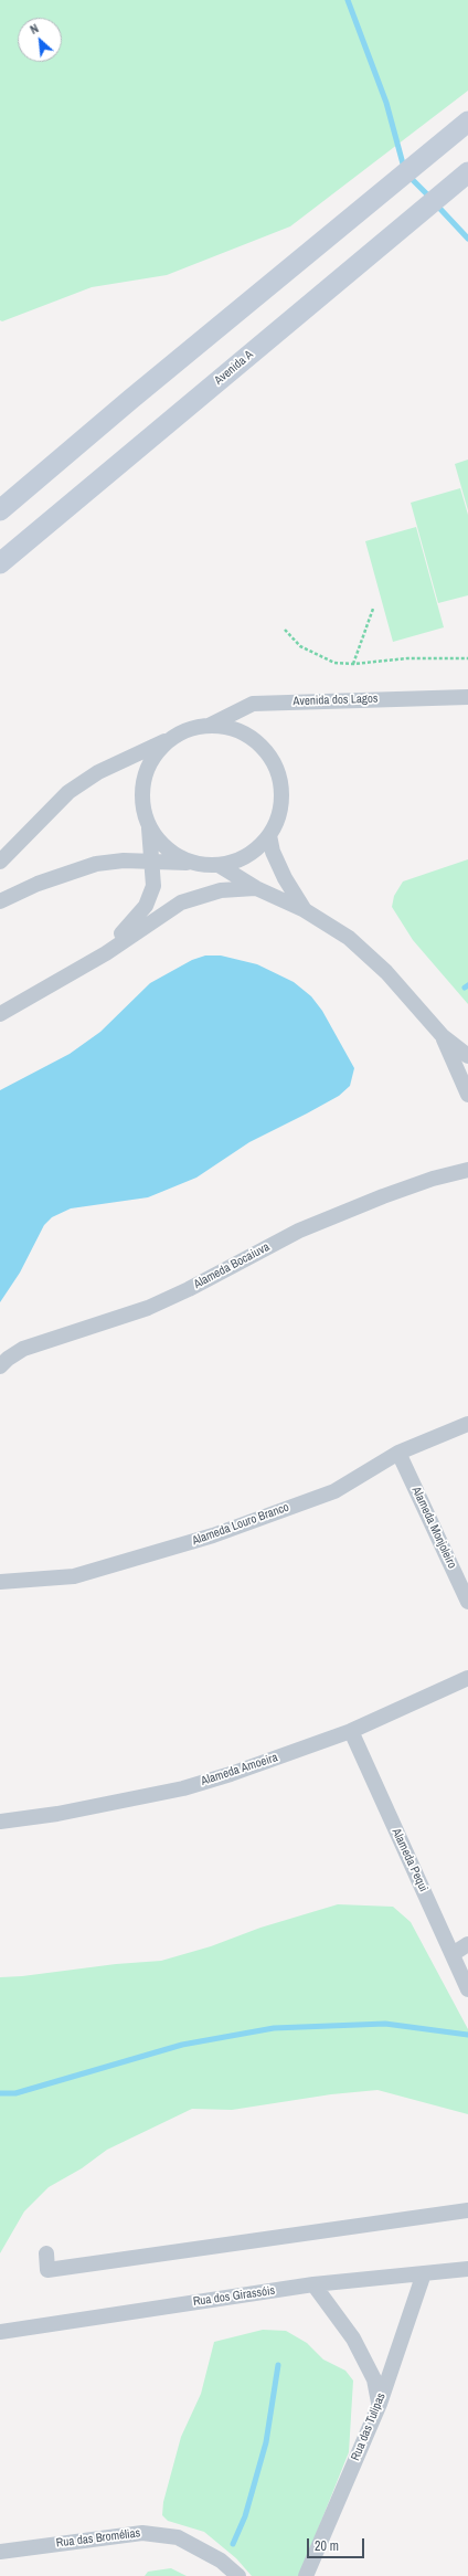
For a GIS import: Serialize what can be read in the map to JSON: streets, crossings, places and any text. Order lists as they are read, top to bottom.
{
  "streets": {
    "street": [
      "Avenida A",
      "Avenida dos Lagos",
      "Alameda Bocaiuva",
      "Alameda Louro Branco",
      "Alameda Monjoleiro",
      "Alameda Amoeira",
      "Alameda Pequi",
      "Rua dos Girassóis",
      "Rua das Tulipas",
      "Rua das Bromélias"
    ]
  },
  "crossings": [
    ["Alameda Louro Branco", "Alameda Monjoleiro"],
    ["Alameda Amoeira", "Alameda Pequi"],
    ["Rua dos Girassóis", "Rua das Tulipas"]
  ],
  "scale_bar": "20 m",
  "north": "top left"
}
